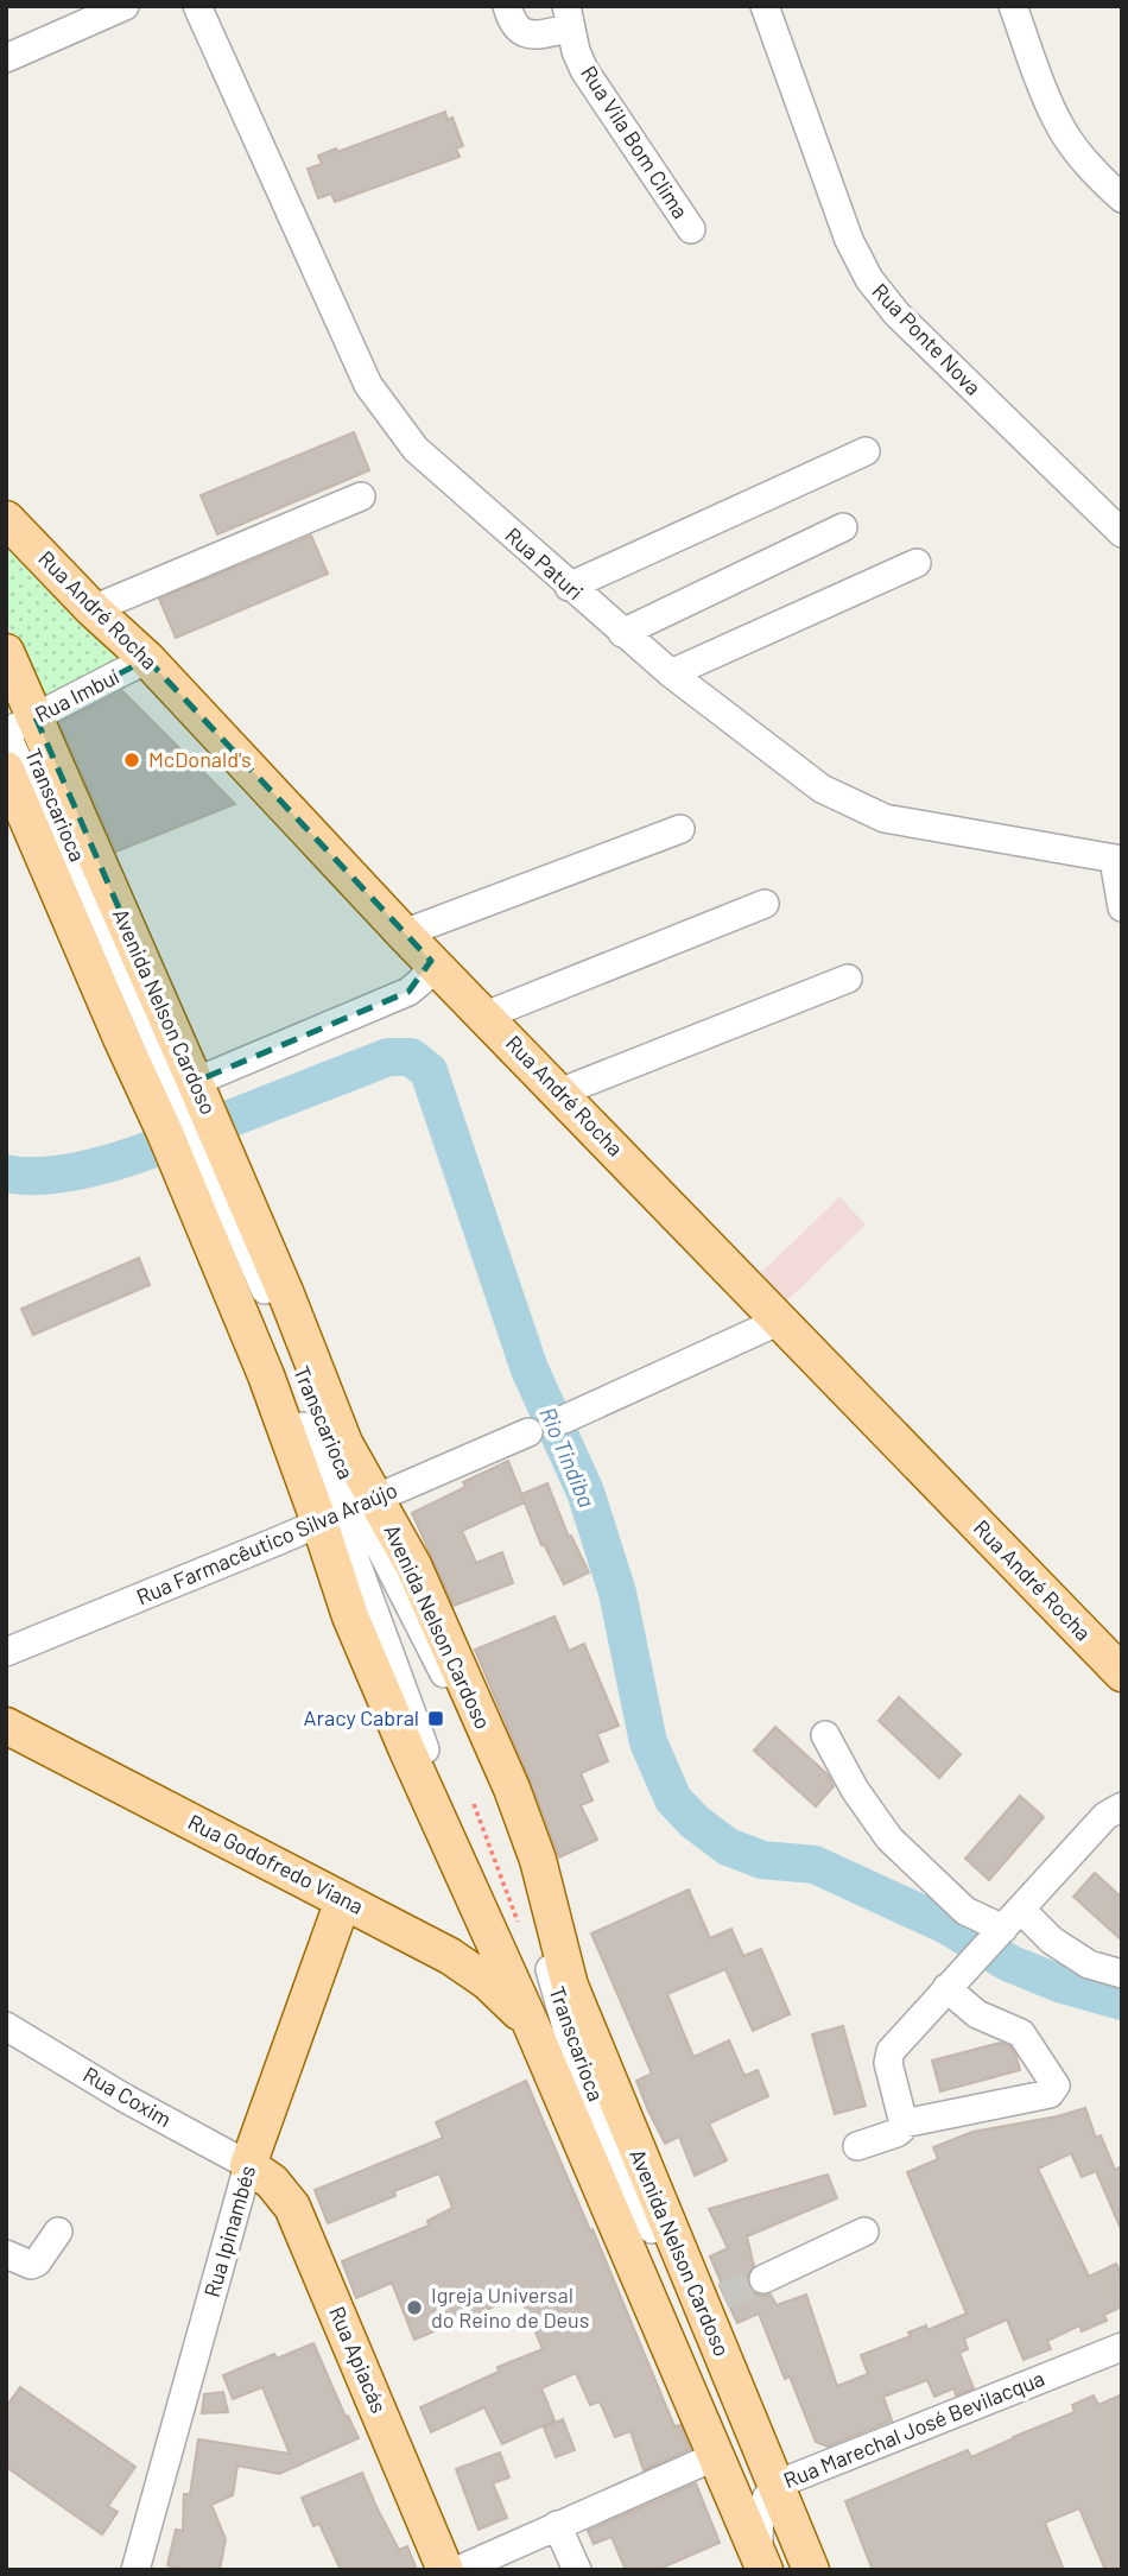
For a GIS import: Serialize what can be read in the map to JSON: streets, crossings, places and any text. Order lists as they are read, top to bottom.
{
  "streets": {
    "main road": [
      "Rua André Rocha",
      "Avenida Nelson Cardoso",
      "Rua Godofredo Viana",
      "Rua Ipinambés",
      "Rua Apiacás"
    ],
    "street": [
      "Rua Vila Bom Clima",
      "Rua Ponte Nova",
      "Rua Paturi",
      "Rua Imbuí",
      "Transcarioca",
      "Rua Farmacêutico Silva Araújo",
      "Rua Coxim",
      "Rua Marechal José Bevilacqua"
    ]
  },
  "crossings": [
    ["Rua André Rocha", "Rua Imbuí"],
    ["Rua Imbuí", "Transcarioca"],
    ["Rua Imbuí", "Avenida Nelson Cardoso"],
    ["Transcarioca", "Avenida Nelson Cardoso"],
    ["Transcarioca", "Rua Farmacêutico Silva Araújo"],
    ["Transcarioca", "Rua Marechal José Bevilacqua"],
    ["Avenida Nelson Cardoso", "Rua Farmacêutico Silva Araújo"],
    ["Avenida Nelson Cardoso", "Rua Godofredo Viana"],
    ["Avenida Nelson Cardoso", "Rua Marechal José Bevilacqua"],
    ["Rua Godofredo Viana", "Rua Ipinambés"],
    ["Rua Coxim", "Rua Ipinambés"],
    ["Rua Coxim", "Rua Apiacás"],
    ["Rua Ipinambés", "Rua Apiacás"]
  ],
  "water": ["Rio Tindiba"],
  "places": {
    "other": ["McDonald's", "Igreja Universal do Reino de Deus"],
    "transit": ["Aracy Cabral"]
  }
}
